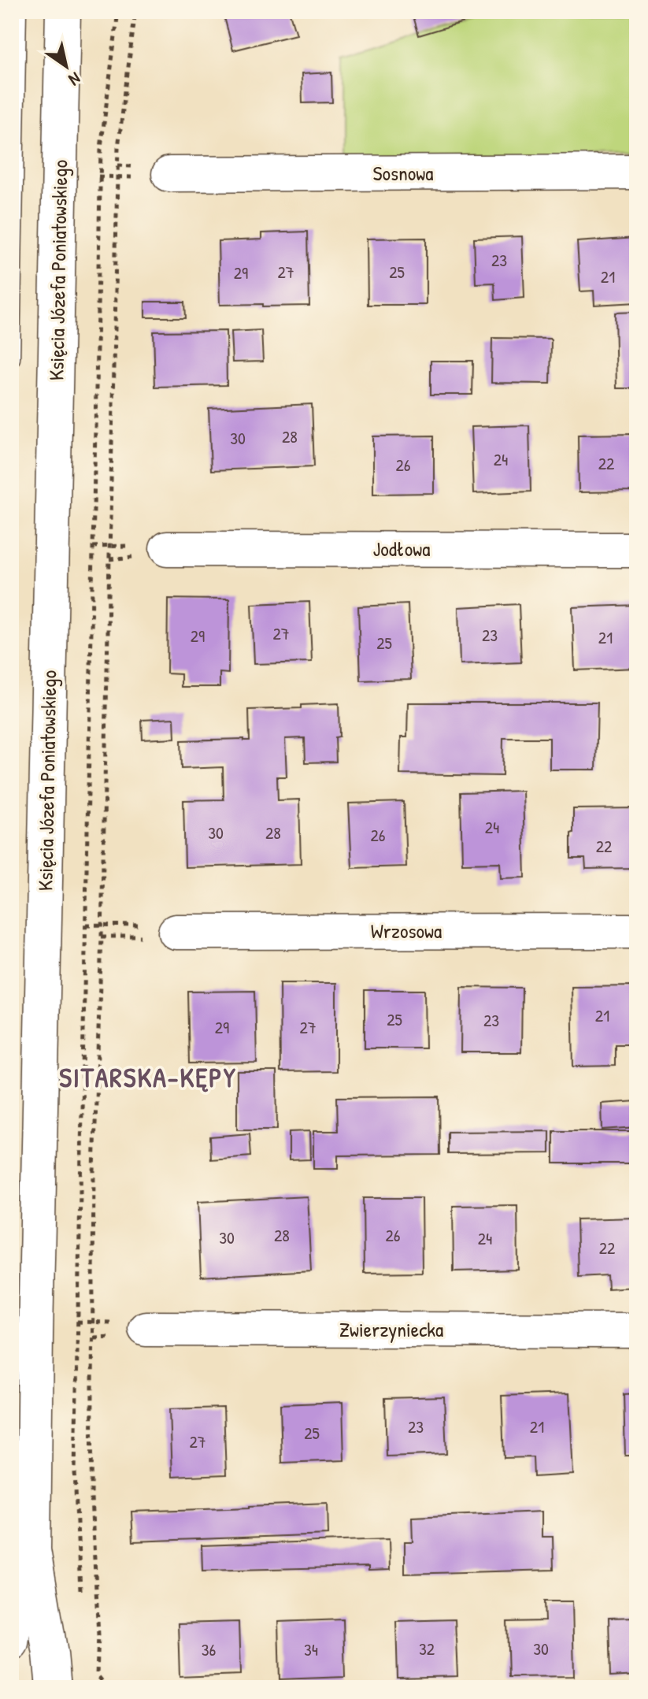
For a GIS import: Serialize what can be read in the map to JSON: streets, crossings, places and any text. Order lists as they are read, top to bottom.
{
  "streets": {
    "street": [
      "Sosnowa",
      "Księcia Józefa Poniatowskiego",
      "Jodłowa",
      "Wrzosowa",
      "Zwierzyniecka"
    ]
  },
  "districts": ["SITARSKA-KĘPY"],
  "house_numbers": [
    "23",
    "27",
    "25",
    "29",
    "21",
    "28",
    "30",
    "24",
    "22",
    "26",
    "27",
    "23",
    "29",
    "21",
    "25",
    "24",
    "30",
    "28",
    "26",
    "22",
    "21",
    "25",
    "23",
    "29",
    "27",
    "28",
    "26",
    "30",
    "24",
    "22",
    "23",
    "21",
    "25",
    "27",
    "32",
    "30",
    "36",
    "34"
  ],
  "north": "bottom right"
}
